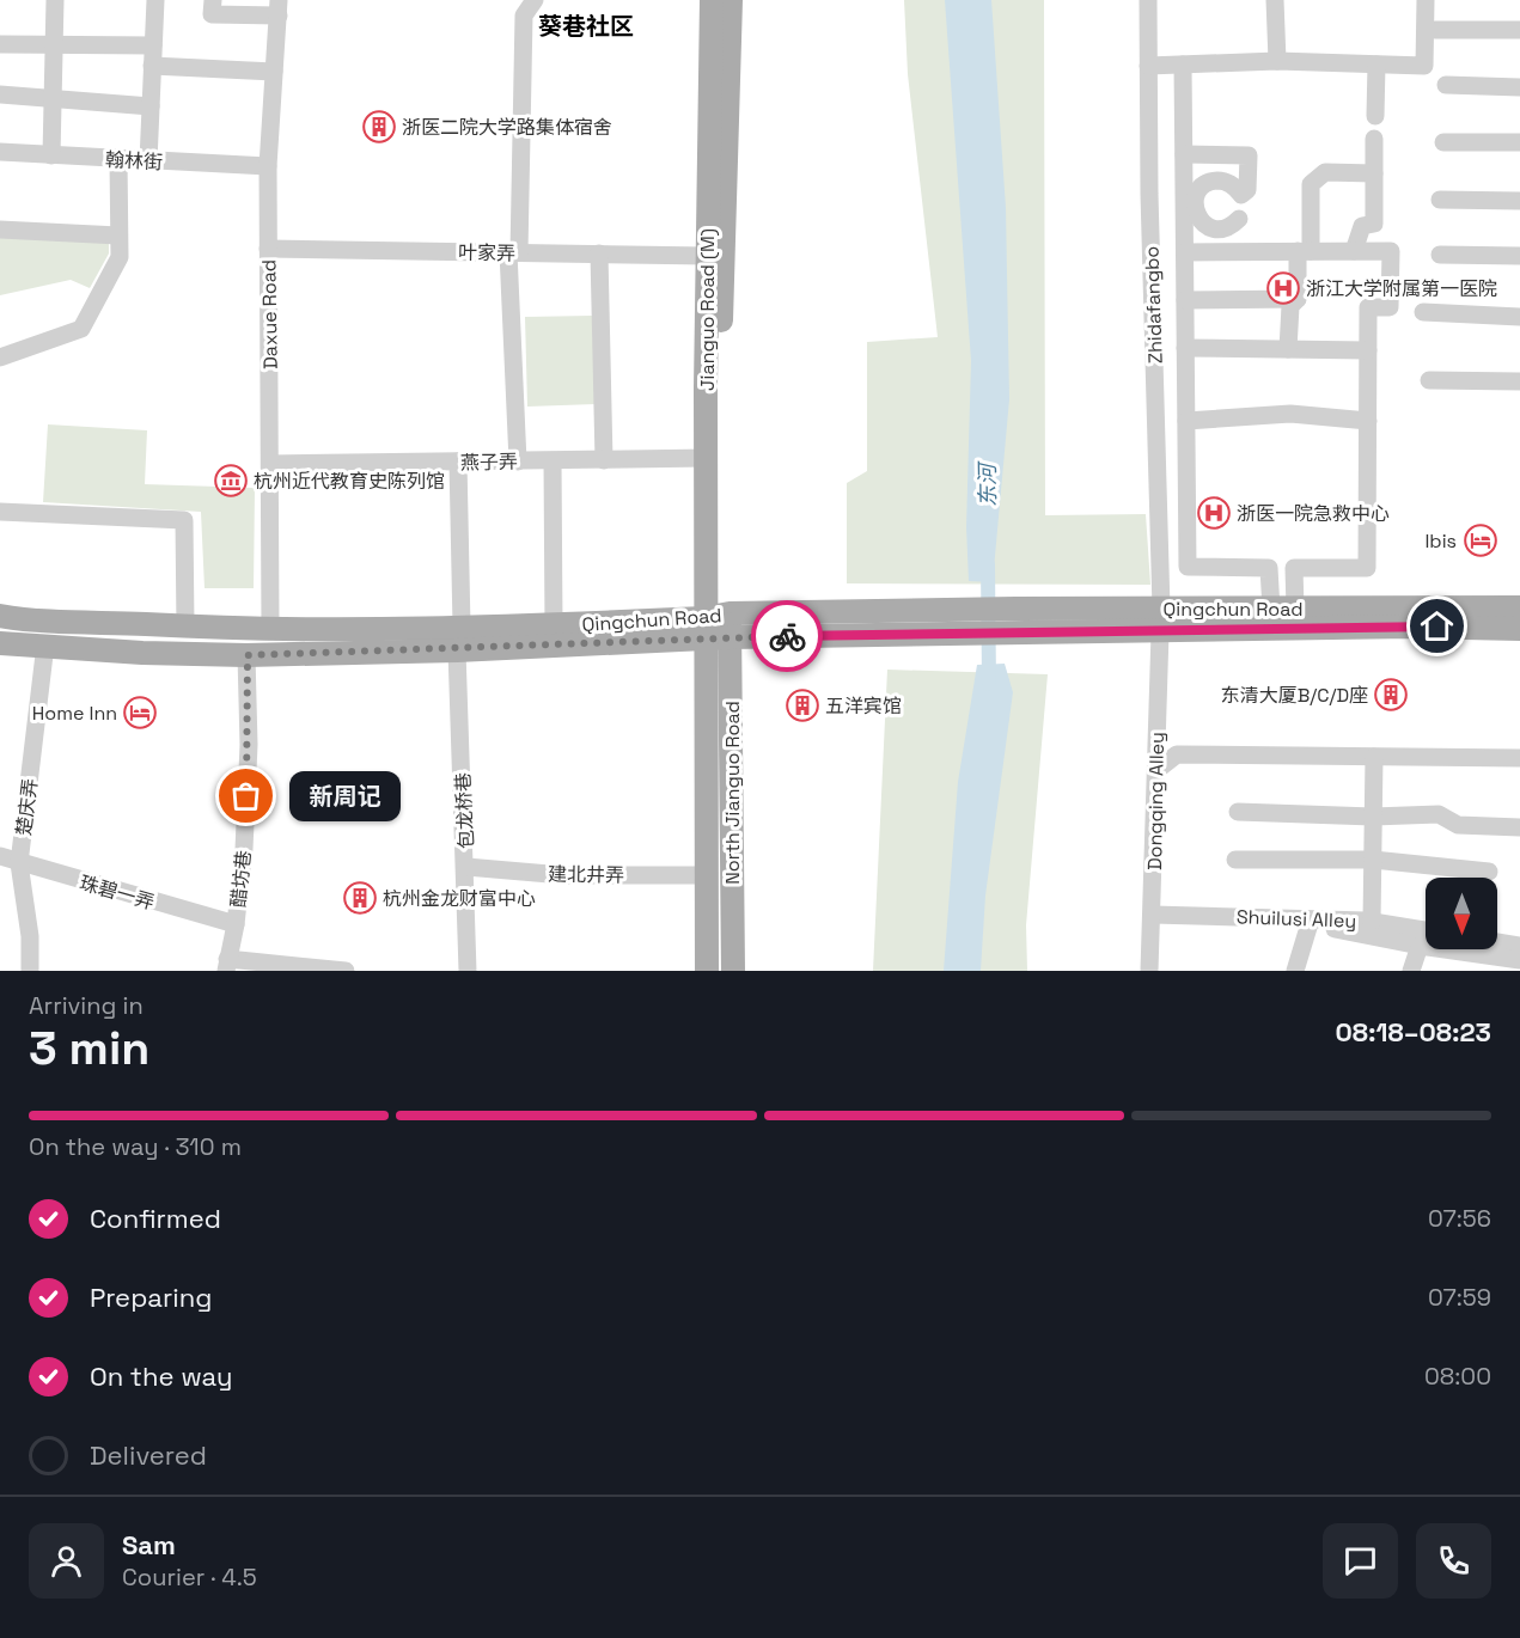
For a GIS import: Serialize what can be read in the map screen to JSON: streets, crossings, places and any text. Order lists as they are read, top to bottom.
{
  "streets": {
    "main road": ["Jianguo Road (M)", "Qingchun Road", "North Jianguo Road"],
    "street": [
      "翰林街",
      "叶家弄",
      "Zhidafangbo",
      "Daxue Road",
      "燕子弄",
      "Dongqing Alley",
      "楚庆弄",
      "包龙桥巷",
      "建北井弄",
      "醋坊巷",
      "珠碧一弄",
      "Shuilusi Alley"
    ]
  },
  "crossings": [
    ["翰林街", "Daxue Road"],
    ["叶家弄", "Jianguo Road (M)"],
    ["叶家弄", "Daxue Road"],
    ["Zhidafangbo", "Qingchun Road"],
    ["Jianguo Road (M)", "燕子弄"],
    ["Jianguo Road (M)", "Qingchun Road"],
    ["Jianguo Road (M)", "North Jianguo Road"],
    ["Daxue Road", "燕子弄"],
    ["Daxue Road", "Qingchun Road"],
    ["Qingchun Road", "North Jianguo Road"],
    ["Qingchun Road", "Dongqing Alley"],
    ["Qingchun Road", "楚庆弄"],
    ["Qingchun Road", "包龙桥巷"],
    ["Qingchun Road", "醋坊巷"],
    ["North Jianguo Road", "建北井弄"],
    ["Dongqing Alley", "Shuilusi Alley"],
    ["楚庆弄", "珠碧一弄"],
    ["包龙桥巷", "建北井弄"],
    ["醋坊巷", "珠碧一弄"]
  ],
  "districts": ["葵巷社区"],
  "water": ["东河"],
  "places": {
    "building": [
      "浙医二院大学路集体宿舍",
      "东清大厦B/C/D座",
      "五洋宾馆",
      "杭州金龙财富中心"
    ],
    "hospital": ["浙江大学附属第一医院", "浙医一院急救中心"],
    "museum": ["杭州近代教育史陈列馆"],
    "hotel": ["Ibis", "Home Inn"],
    "other": ["新周记"]
  },
  "north": "bottom",
  "page": {
    "bubble": "新周记",
    "heading": ["3 min", "Arriving in", "08:18–08:23"],
    "panel": ["Sam", "Courier · 4.5"],
    "bar": "On the way · 310 m",
    "list": [
      ["Confirmed", "07:56"],
      ["Preparing", "07:59"],
      ["On the way", "08:00"],
      "Delivered"
    ]
  }
}
